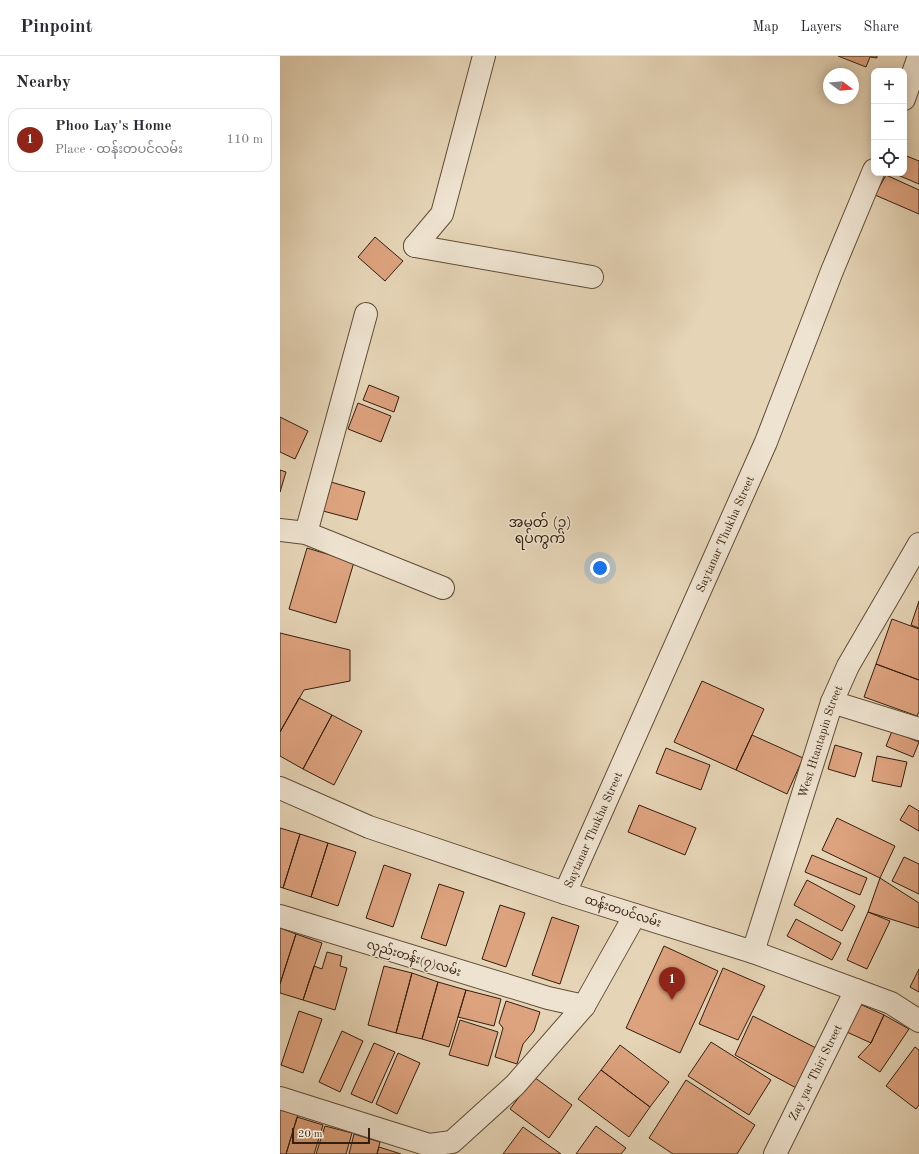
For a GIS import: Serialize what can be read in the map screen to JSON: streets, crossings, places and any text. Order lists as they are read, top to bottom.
{
  "streets": {
    "street": [
      "Saytanar Thukha Street",
      "West Htantapin Street",
      "ထန်းတပင်လမ်း",
      "လှည်းတန်း(၇)လမ်း",
      "Zay yar Thiri Street"
    ]
  },
  "crossings": [
    ["Saytanar Thukha Street", "ထန်းတပင်လမ်း"],
    ["West Htantapin Street", "ထန်းတပင်လမ်း"],
    ["ထန်းတပင်လမ်း", "Zay yar Thiri Street"]
  ],
  "districts": ["အမှတ် (၃) ရပ်ကွက်"],
  "scale_bar": "20 m",
  "north": "right",
  "page": {
    "header": "Pinpoint",
    "nav": ["Map", "Layers", "Share"],
    "heading": "Nearby",
    "map_buttons": ["+", "−"],
    "list": [
      {
        "mark": "1",
        "name": "Phoo Lay's Home",
        "note": "Place · ထန်းတပင်လမ်း",
        "value": "110 m"
      }
    ],
    "pins": "1",
    "scale": "20 m"
  }
}
